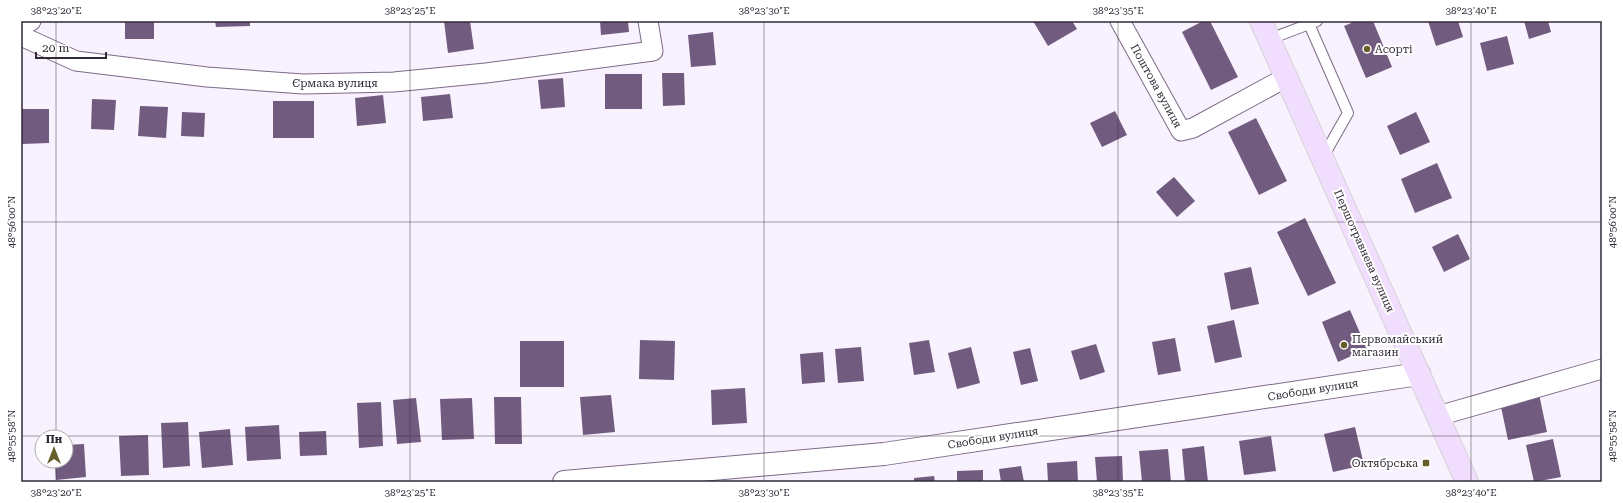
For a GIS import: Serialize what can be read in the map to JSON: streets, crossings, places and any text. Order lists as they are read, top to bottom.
{
  "streets": {
    "main road": ["Першотравнева вулиця"],
    "street": ["Єрмака вулиця", "Поштова вулиця", "Свободи вулиця"]
  },
  "crossings": [
    ["Поштова вулиця", "Першотравнева вулиця"],
    ["Першотравнева вулиця", "Свободи вулиця"]
  ],
  "places": {
    "other": ["Асорті", "Первомайський магазин"],
    "transit": ["Октябрська"]
  },
  "scale_bar": "20 m",
  "north": "top",
  "coordinates": [
    "38°23'20\"E",
    "38°23'25\"E",
    "38°23'30\"E",
    "38°23'35\"E",
    "38°23'40\"E",
    "48°56'00\"N",
    "48°55'58\"N"
  ]
}
